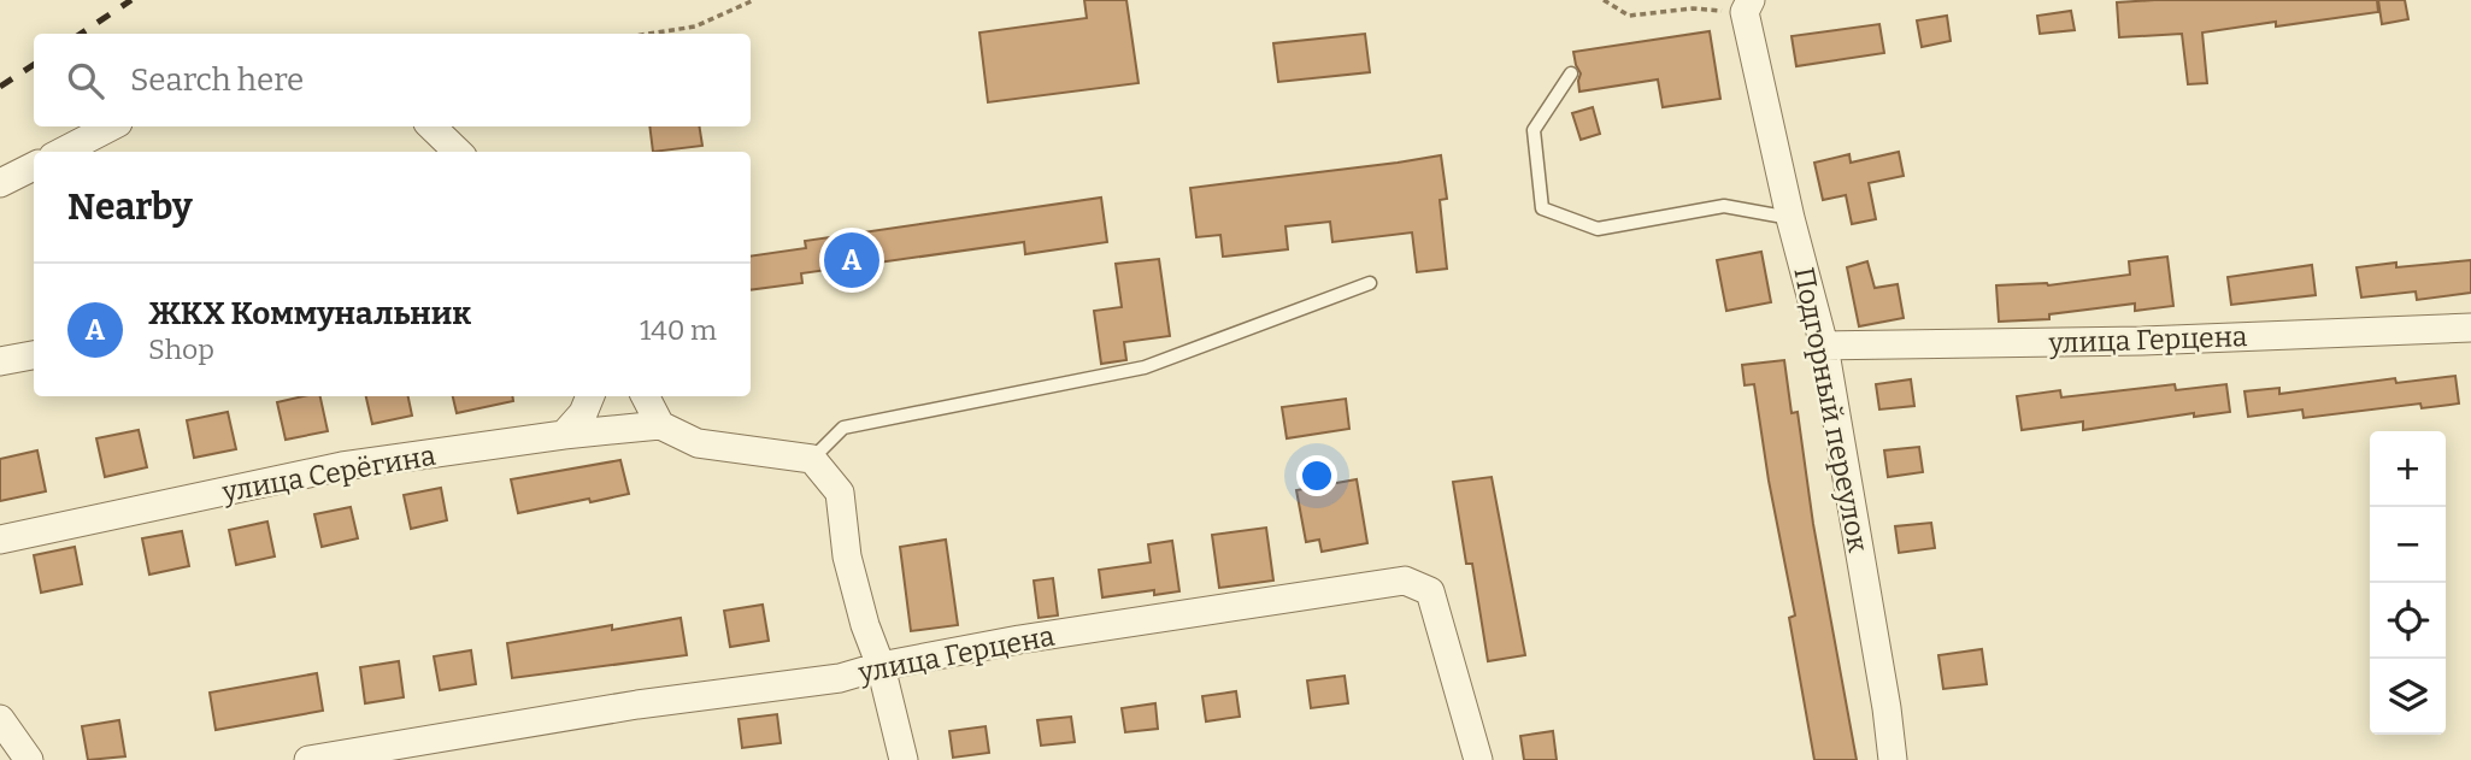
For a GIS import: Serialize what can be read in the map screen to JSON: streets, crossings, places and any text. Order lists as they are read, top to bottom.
{
  "streets": {
    "street": ["улица Герцена", "Подгорный переулок", "улица Серёгина"]
  },
  "crossings": [
    ["улица Герцена", "Подгорный переулок"]
  ],
  "page": {
    "search": "Search here",
    "heading": "Nearby",
    "pins": "A",
    "list": [
      {
        "mark": "A",
        "name": "ЖКХ Коммунальник",
        "note": "Shop",
        "value": "140 m"
      }
    ],
    "map_buttons": ["+", "−"]
  }
}
